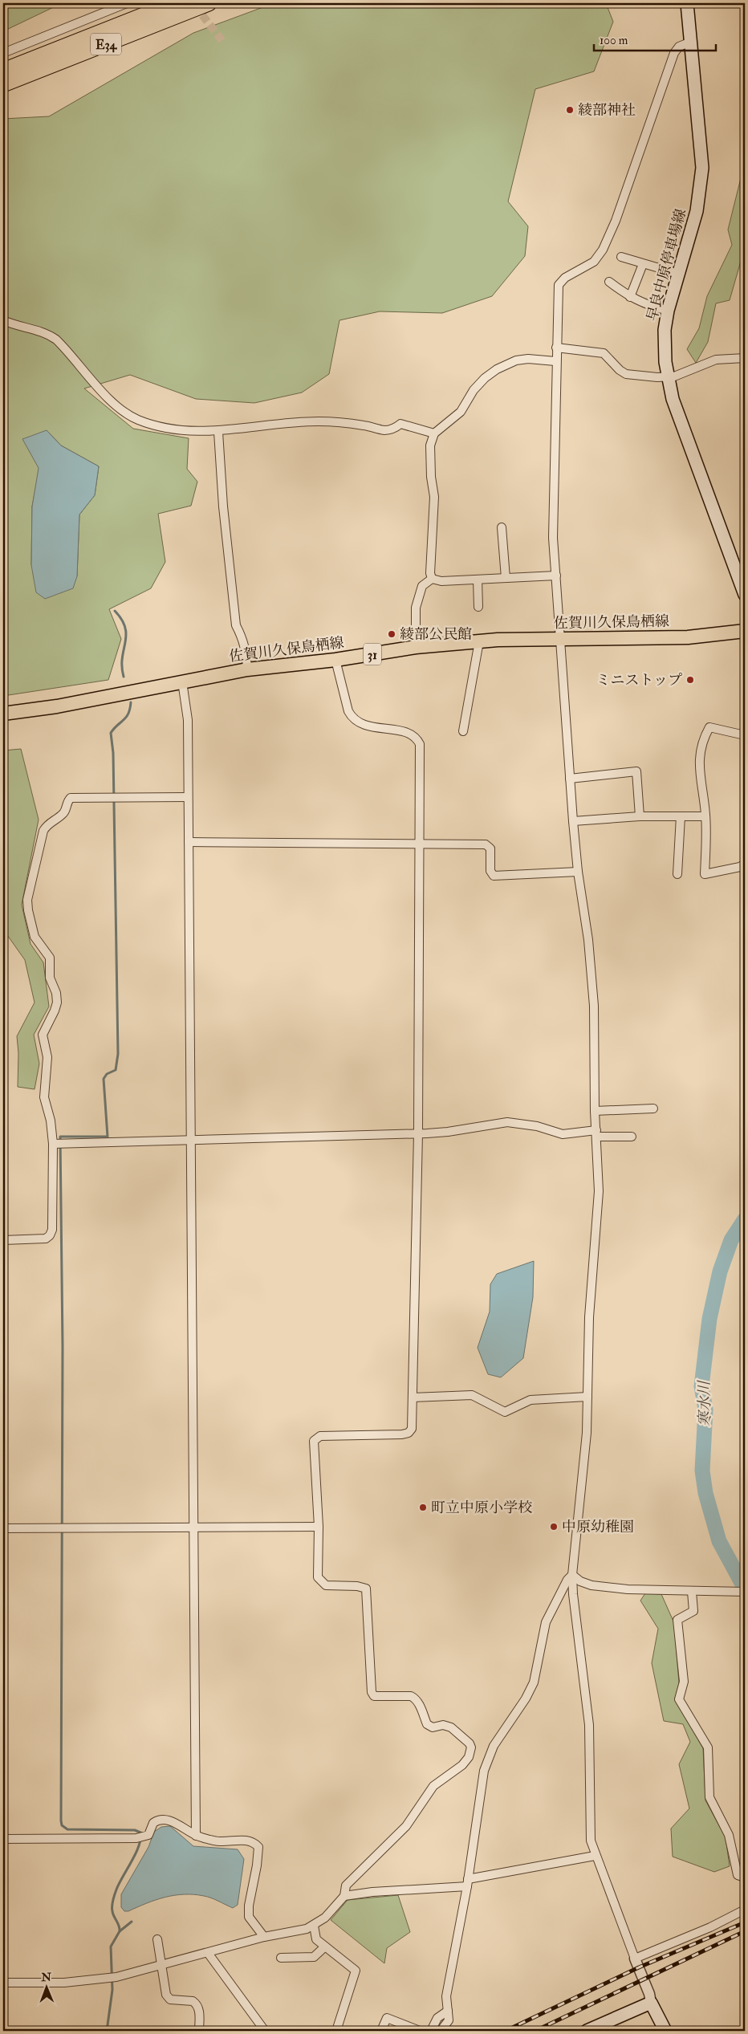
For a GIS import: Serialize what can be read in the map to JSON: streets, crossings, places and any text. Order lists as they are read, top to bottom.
{
  "streets": {
    "highway": ["E34"],
    "main road": ["早良中原停車場線", "佐賀川久保鳥栖線", "31"]
  },
  "water": ["寒水川"],
  "places": [
    "綾部神社",
    "綾部公民館",
    "ミニストップ",
    "町立中原小学校",
    "中原幼稚園"
  ],
  "scale_bar": "100 m",
  "north": "top"
}
